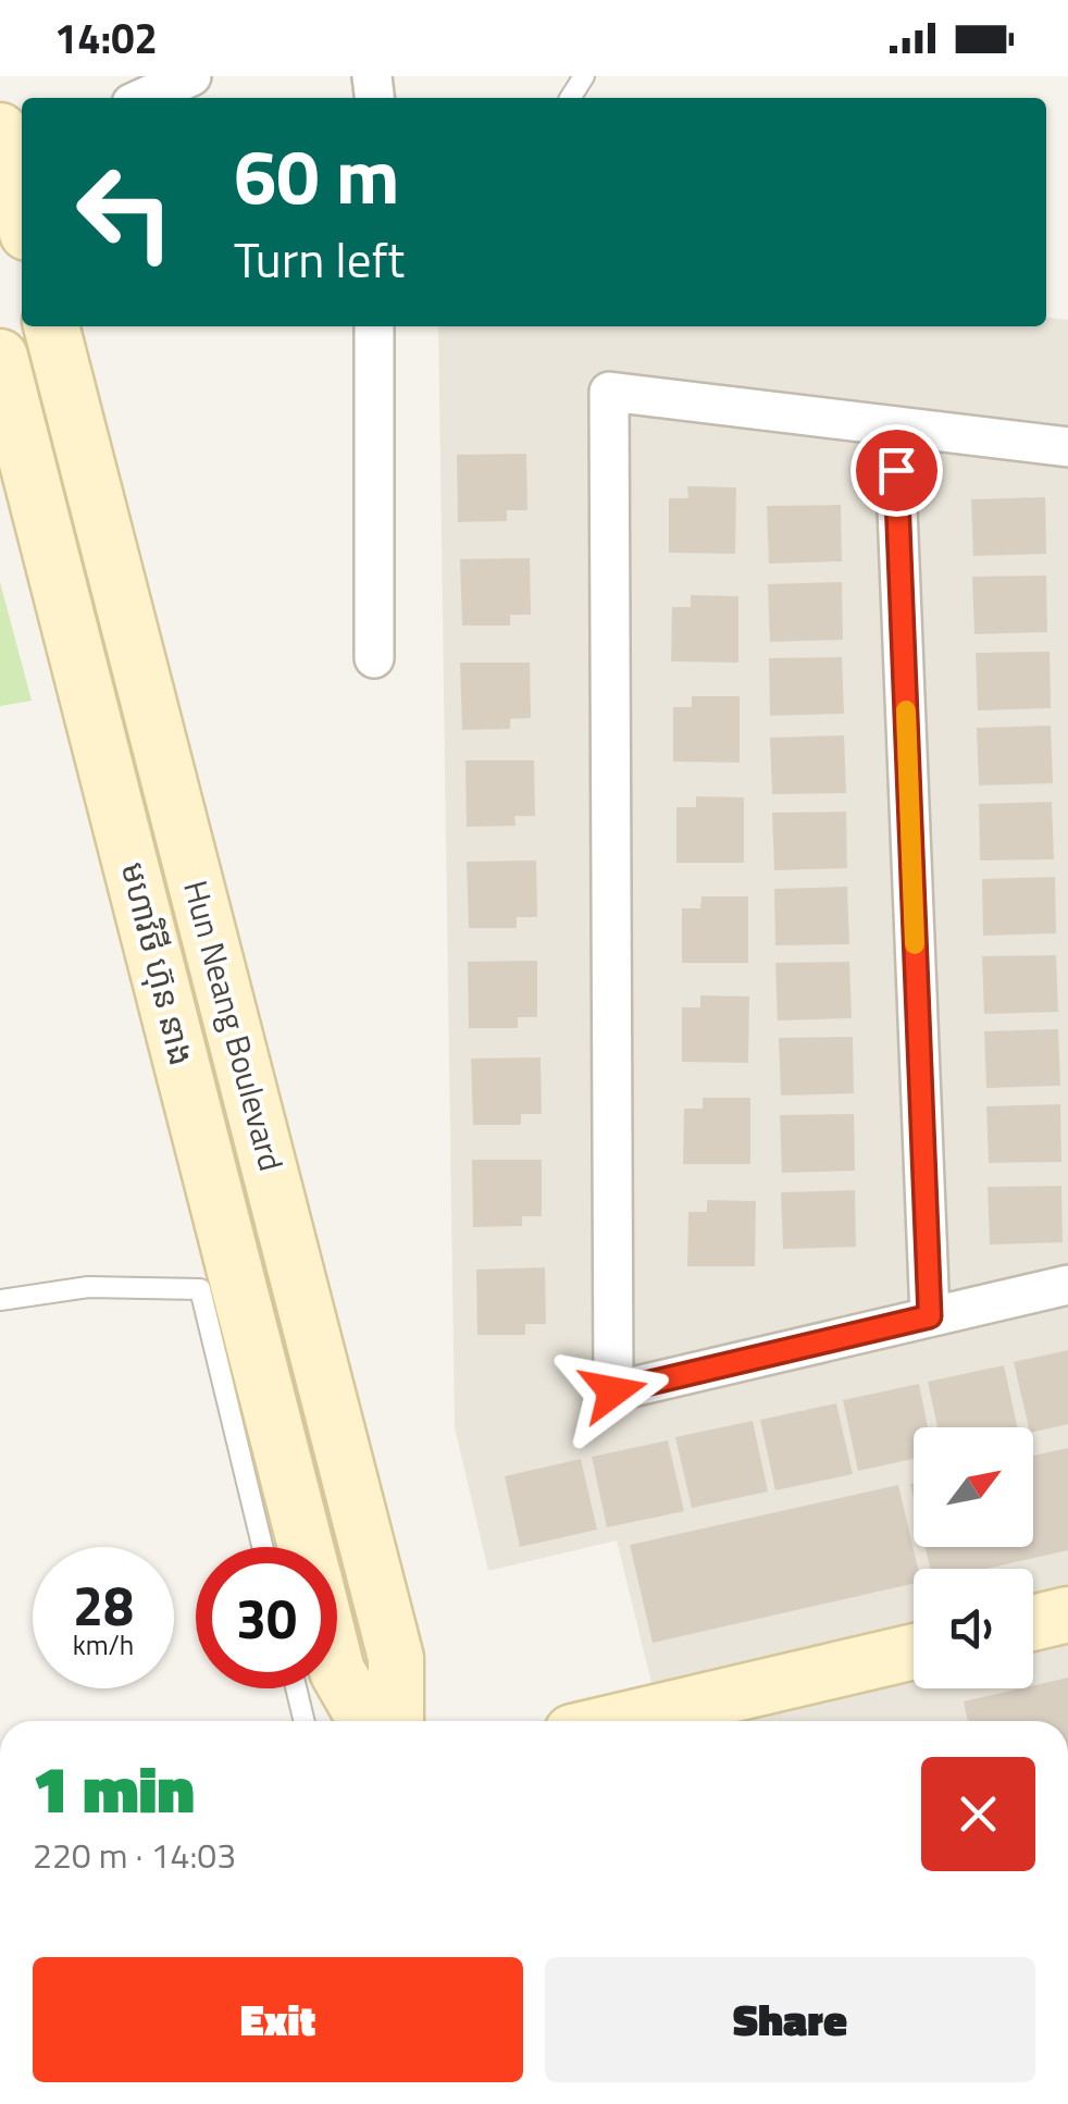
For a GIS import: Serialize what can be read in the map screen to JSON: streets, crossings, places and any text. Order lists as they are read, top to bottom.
{
  "streets": {
    "main road": ["មហាវិថី ហ៊ុន នាង", "Hun Neang Boulevard"]
  },
  "north": "top right",
  "page": {
    "status": "14:02",
    "turn": ["60 m", "Turn left"],
    "speed": "28 km/h",
    "limit": "30",
    "heading": ["1 min", "220 m · 14:03"],
    "buttons": ["Exit", "Share"]
  }
}
